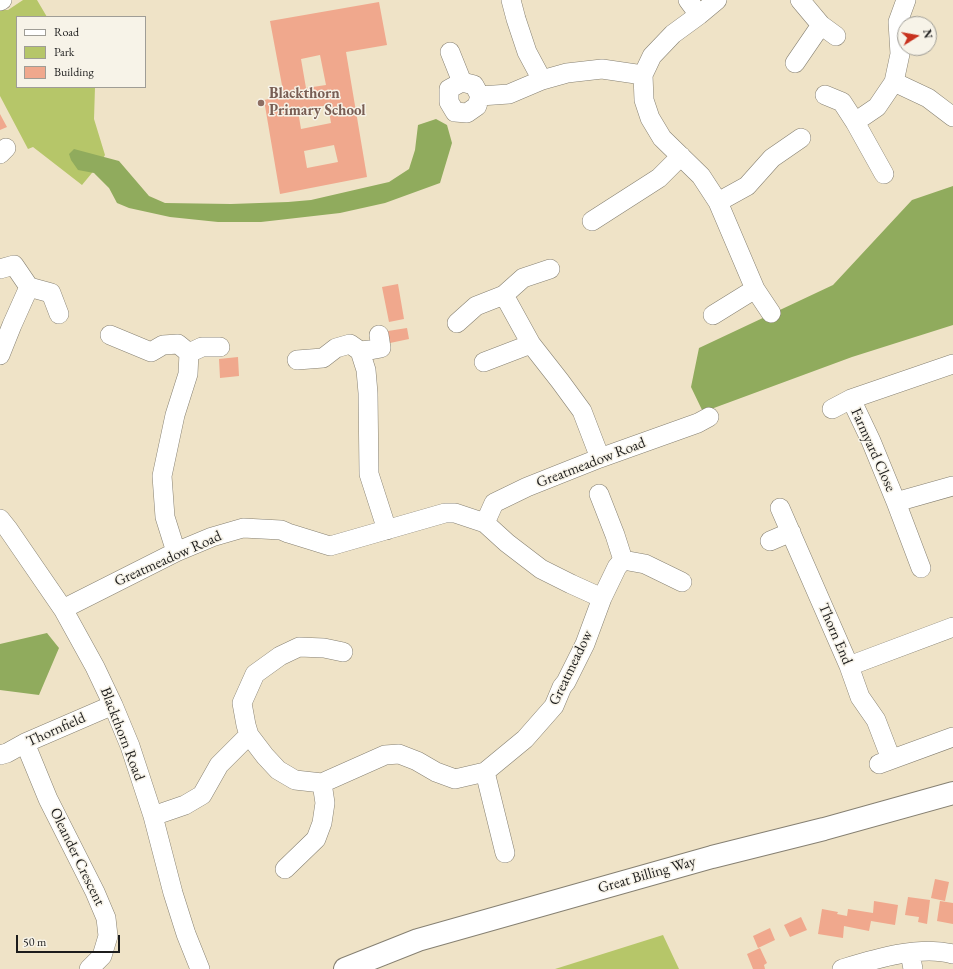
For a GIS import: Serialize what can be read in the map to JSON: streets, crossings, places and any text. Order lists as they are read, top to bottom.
{
  "streets": {
    "main road": ["Great Billing Way"],
    "street": [
      "Farmyard Close",
      "Greatmeadow Road",
      "Thorn End",
      "Greatmeadow",
      "Thornfield",
      "Blackthorn Road",
      "Oleander Crescent"
    ]
  },
  "crossings": [
    ["Greatmeadow Road", "Greatmeadow"],
    ["Greatmeadow Road", "Blackthorn Road"],
    ["Thornfield", "Blackthorn Road"],
    ["Thornfield", "Oleander Crescent"]
  ],
  "places": ["Blackthorn Primary School"],
  "legend": ["Road", "Park", "Building"],
  "scale_bar": "50 m",
  "north": "right"
}
